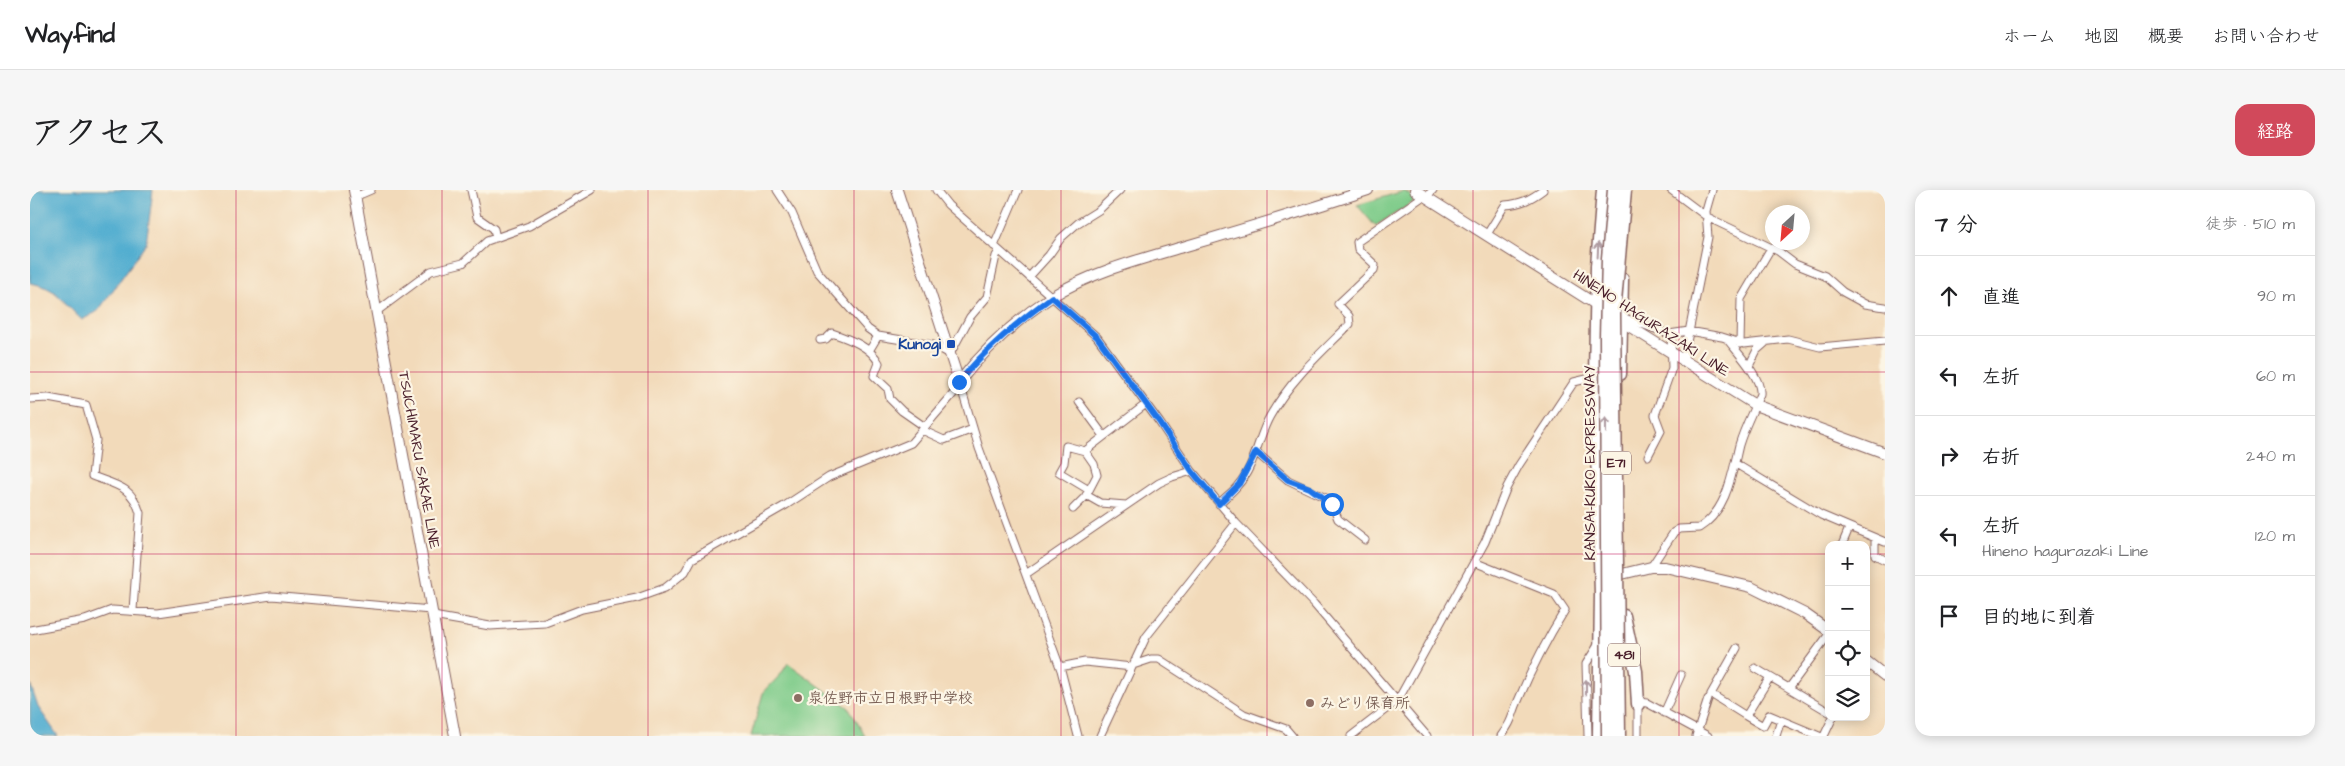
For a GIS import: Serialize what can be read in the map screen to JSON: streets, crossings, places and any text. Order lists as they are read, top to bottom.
{
  "streets": {
    "highway": ["KANSAI-KUKO EXPRESSWAY", "E71", "481"],
    "main road": ["HINENO HAGURAZAKI LINE", "TSUCHIMARU SAKAE LINE"]
  },
  "crossings": [
    ["HINENO HAGURAZAKI LINE", "481"]
  ],
  "places": {
    "transit": ["Kunogi"],
    "other": ["泉佐野市立日根野中学校", "みどり保育所"]
  },
  "north": "bottom left",
  "page": {
    "header": "Wayfind",
    "nav": [
      "ホーム",
      "地図",
      "概要",
      "お問い合わせ"
    ],
    "title": "アクセス",
    "buttons": "経路",
    "heading": ["7 分", "徒歩 · 510 m"],
    "list": [
      ["直進", "90 m"],
      ["左折", "60 m"],
      ["右折", "240 m"],
      ["左折", "Hineno hagurazaki Line", "120 m"],
      "目的地に到着"
    ],
    "map_buttons": ["+", "−"]
  }
}
